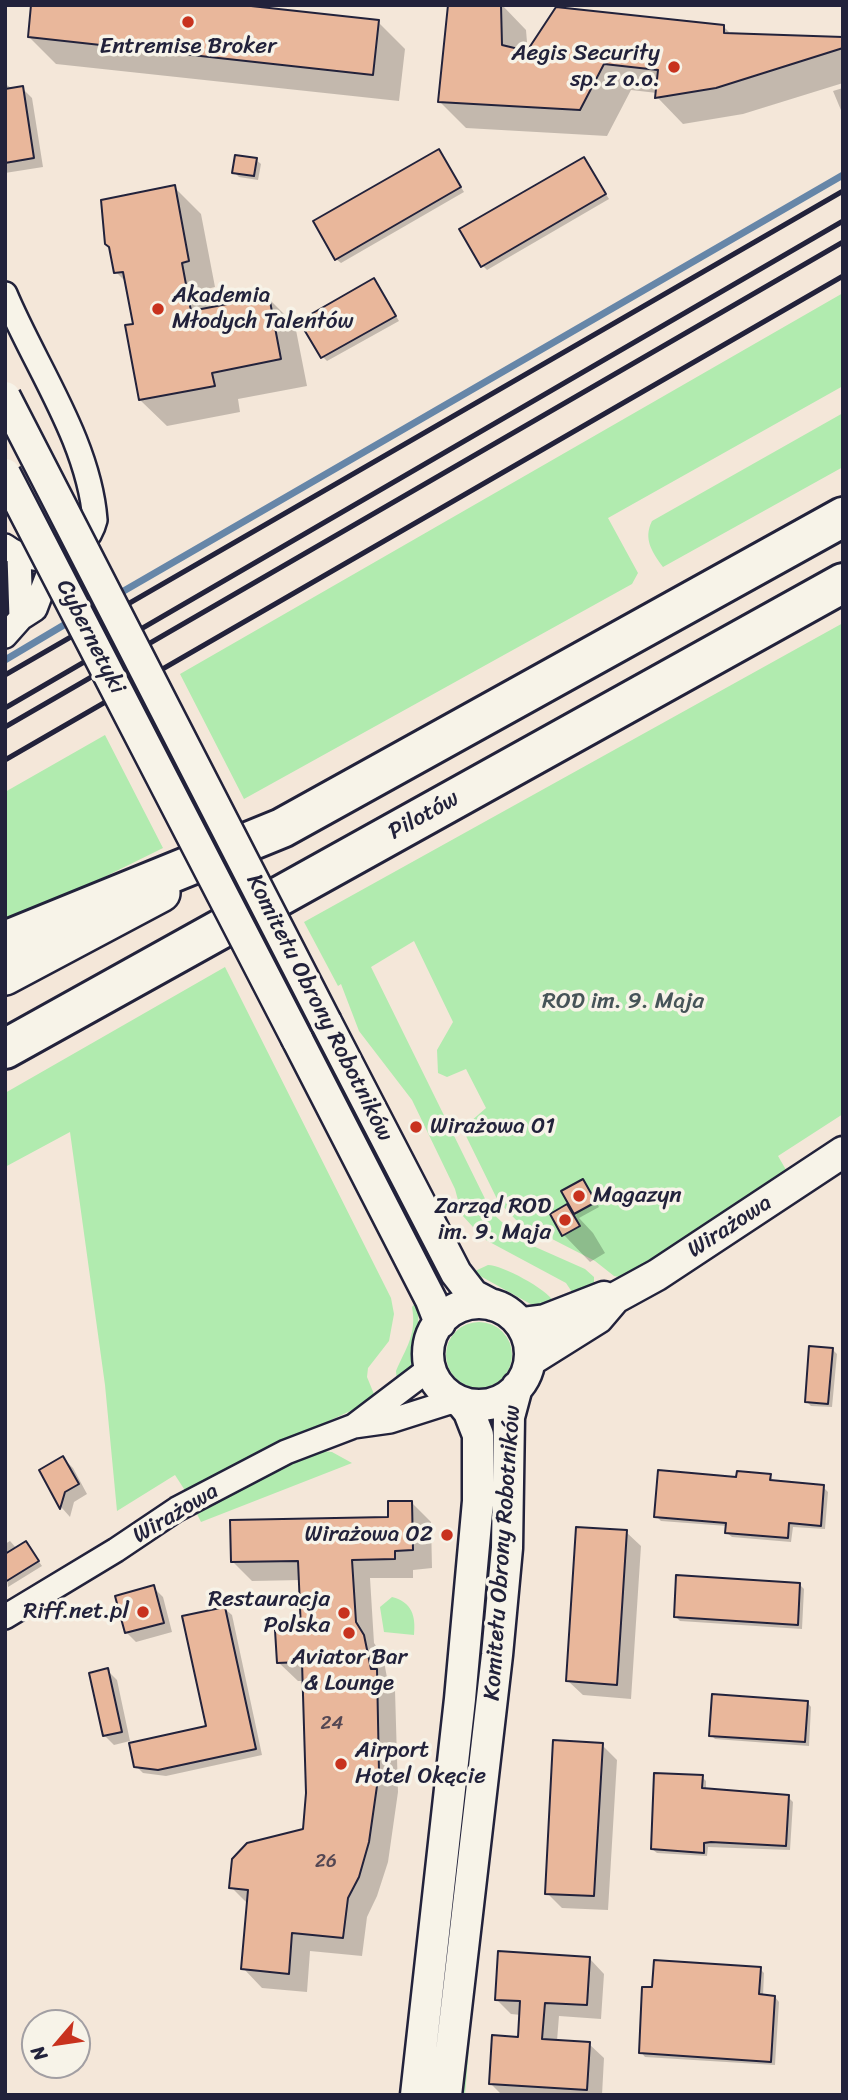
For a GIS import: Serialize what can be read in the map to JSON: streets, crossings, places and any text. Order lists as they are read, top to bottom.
{
  "streets": {
    "highway": ["Pilotów"],
    "street": ["Cybernetyki", "Komitetu Obrony Robotników", "Wirażowa"]
  },
  "crossings": [
    ["Cybernetyki", "Komitetu Obrony Robotników"],
    ["Komitetu Obrony Robotników", "Wirażowa"]
  ],
  "parks": ["ROD im. 9. Maja"],
  "places": [
    "Entremise Broker",
    "Aegis Security sp. z o.o.",
    "Akademia Młodych Talentów",
    "Wirażowa 01",
    "Magazyn",
    "Zarząd ROD im. 9. Maja",
    "Wirażowa 02",
    "Riff.net.pl",
    "Restauracja Polska",
    "Aviator Bar & Lounge",
    "Airport Hotel Okęcie"
  ],
  "house_numbers": ["24", "26"],
  "north": "bottom left"
}
